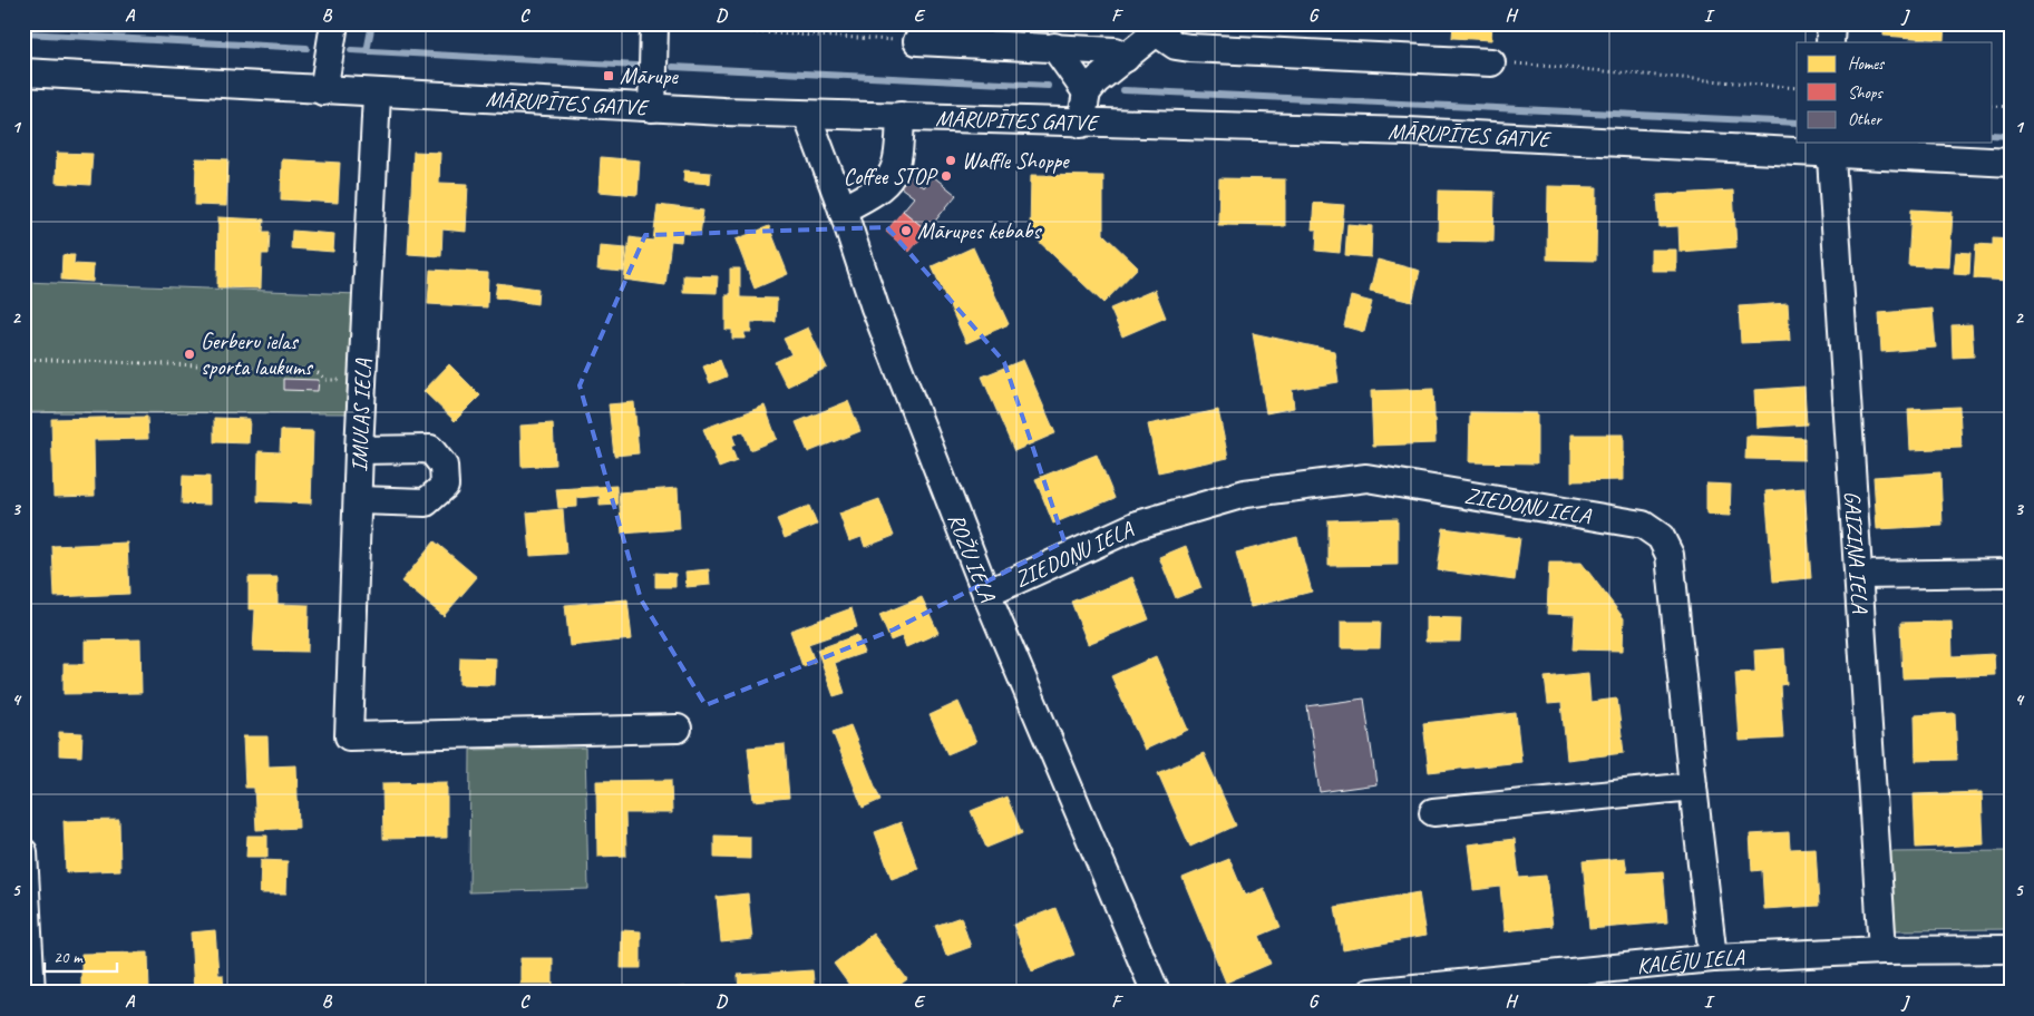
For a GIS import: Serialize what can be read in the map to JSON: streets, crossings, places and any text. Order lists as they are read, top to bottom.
{
  "streets": {
    "street": [
      "MĀRUPĪTES GATVE",
      "IMULAS IELA",
      "ZIEDOŅU IELA",
      "GAIZIŅA IELA",
      "ROŽU IELA",
      "KALĒJU IELA"
    ]
  },
  "crossings": [
    ["MĀRUPĪTES GATVE", "IMULAS IELA"],
    ["MĀRUPĪTES GATVE", "GAIZIŅA IELA"],
    ["MĀRUPĪTES GATVE", "ROŽU IELA"],
    ["ZIEDOŅU IELA", "ROŽU IELA"],
    ["ZIEDOŅU IELA", "KALĒJU IELA"],
    ["GAIZIŅA IELA", "KALĒJU IELA"]
  ],
  "places": {
    "transit": ["Mārupe"],
    "other": [
      "Waffle Shoppe",
      "Coffee STOP",
      "Mārupes kebabs",
      "Gerberu ielas sporta laukums"
    ]
  },
  "legend": ["Homes", "Shops", "Other"],
  "scale_bar": "20 m",
  "grid": {
    "columns": [
      "A",
      "B",
      "C",
      "D",
      "E",
      "F",
      "G",
      "H",
      "I",
      "J"
    ],
    "rows": [
      "1",
      "2",
      "3",
      "4",
      "5"
    ]
  }
}
